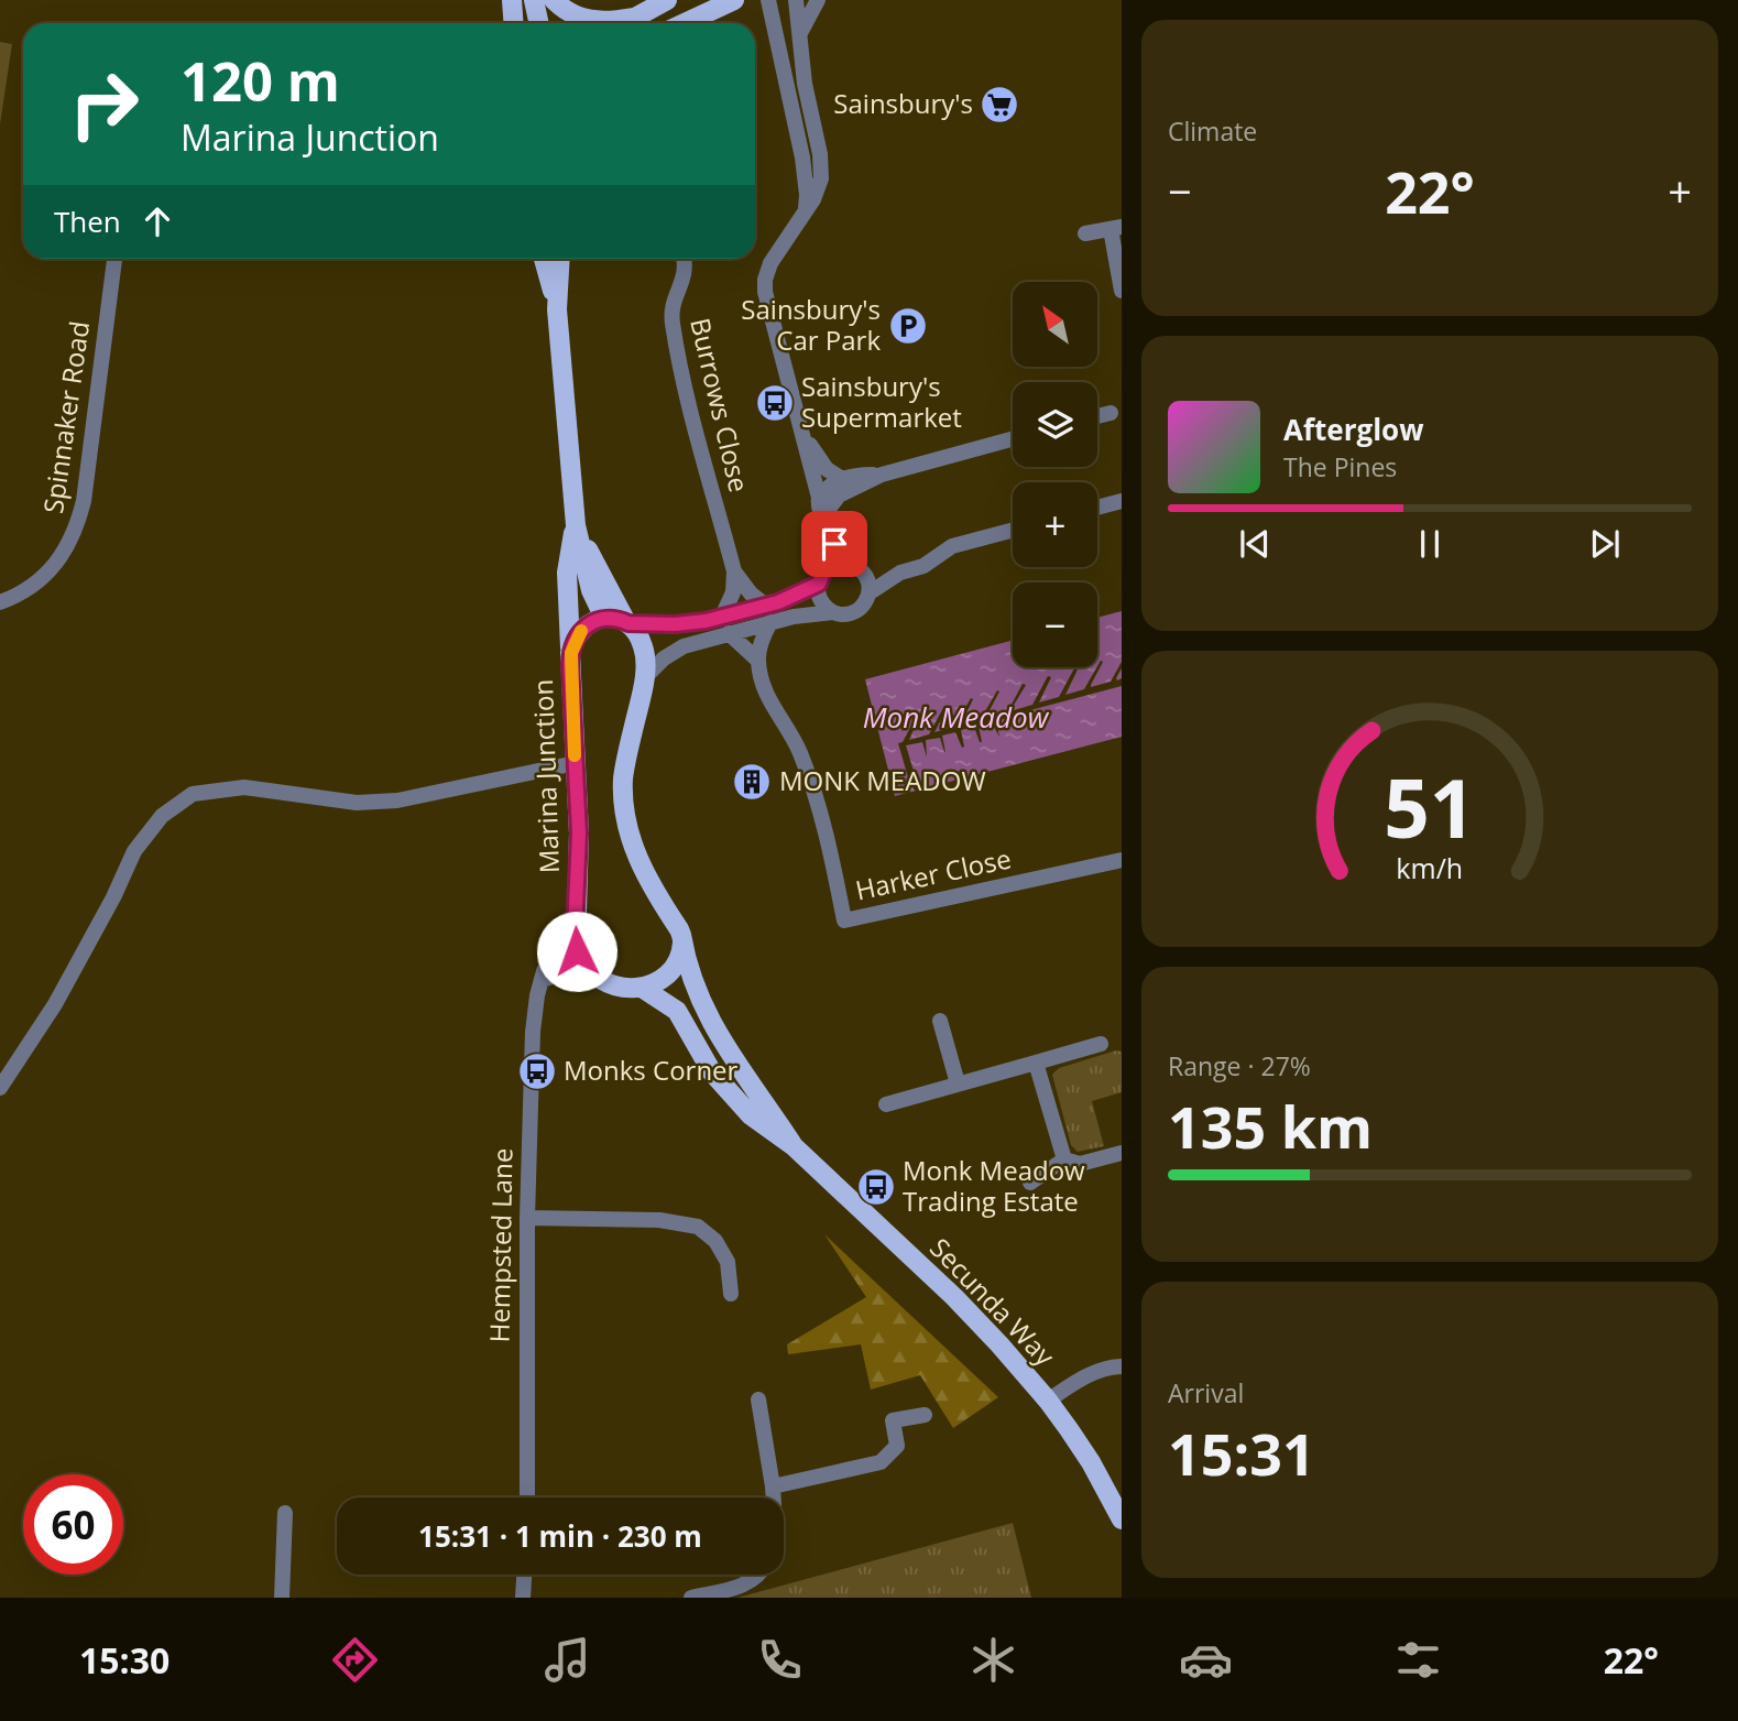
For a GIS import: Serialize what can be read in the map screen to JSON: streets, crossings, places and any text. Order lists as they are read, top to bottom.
{
  "streets": {
    "main road": ["Marina Junction", "Secunda Way"],
    "street": [
      "Burrows Close",
      "Spinnaker Road",
      "Harker Close",
      "Hempsted Lane"
    ]
  },
  "crossings": [
    ["Marina Junction", "Hempsted Lane"]
  ],
  "water": ["Monk Meadow"],
  "places": {
    "supermarket": ["Sainsbury's"],
    "parking": ["Sainsbury's Car Park"],
    "bus stop": ["Sainsbury's Supermarket", "Monks Corner", "Monk Meadow Trading Estate"],
    "building": ["MONK MEADOW"]
  },
  "north": "top left",
  "page": {
    "tile": [
      "Climate",
      ["Range · 27%", "135 km"],
      ["Arrival", "15:31"]
    ],
    "turn": ["120 m", "Marina Junction"],
    "heat": ["−", "22°", "+"],
    "then": "Then",
    "map_buttons": ["+", "−"],
    "song": ["Afterglow", "The Pines"],
    "limit": "60",
    "trip": "15:31 · 1 min · 230 m",
    "tabs": ["15:30", "22°"],
    "gauge": ["51", "km/h"]
  }
}
